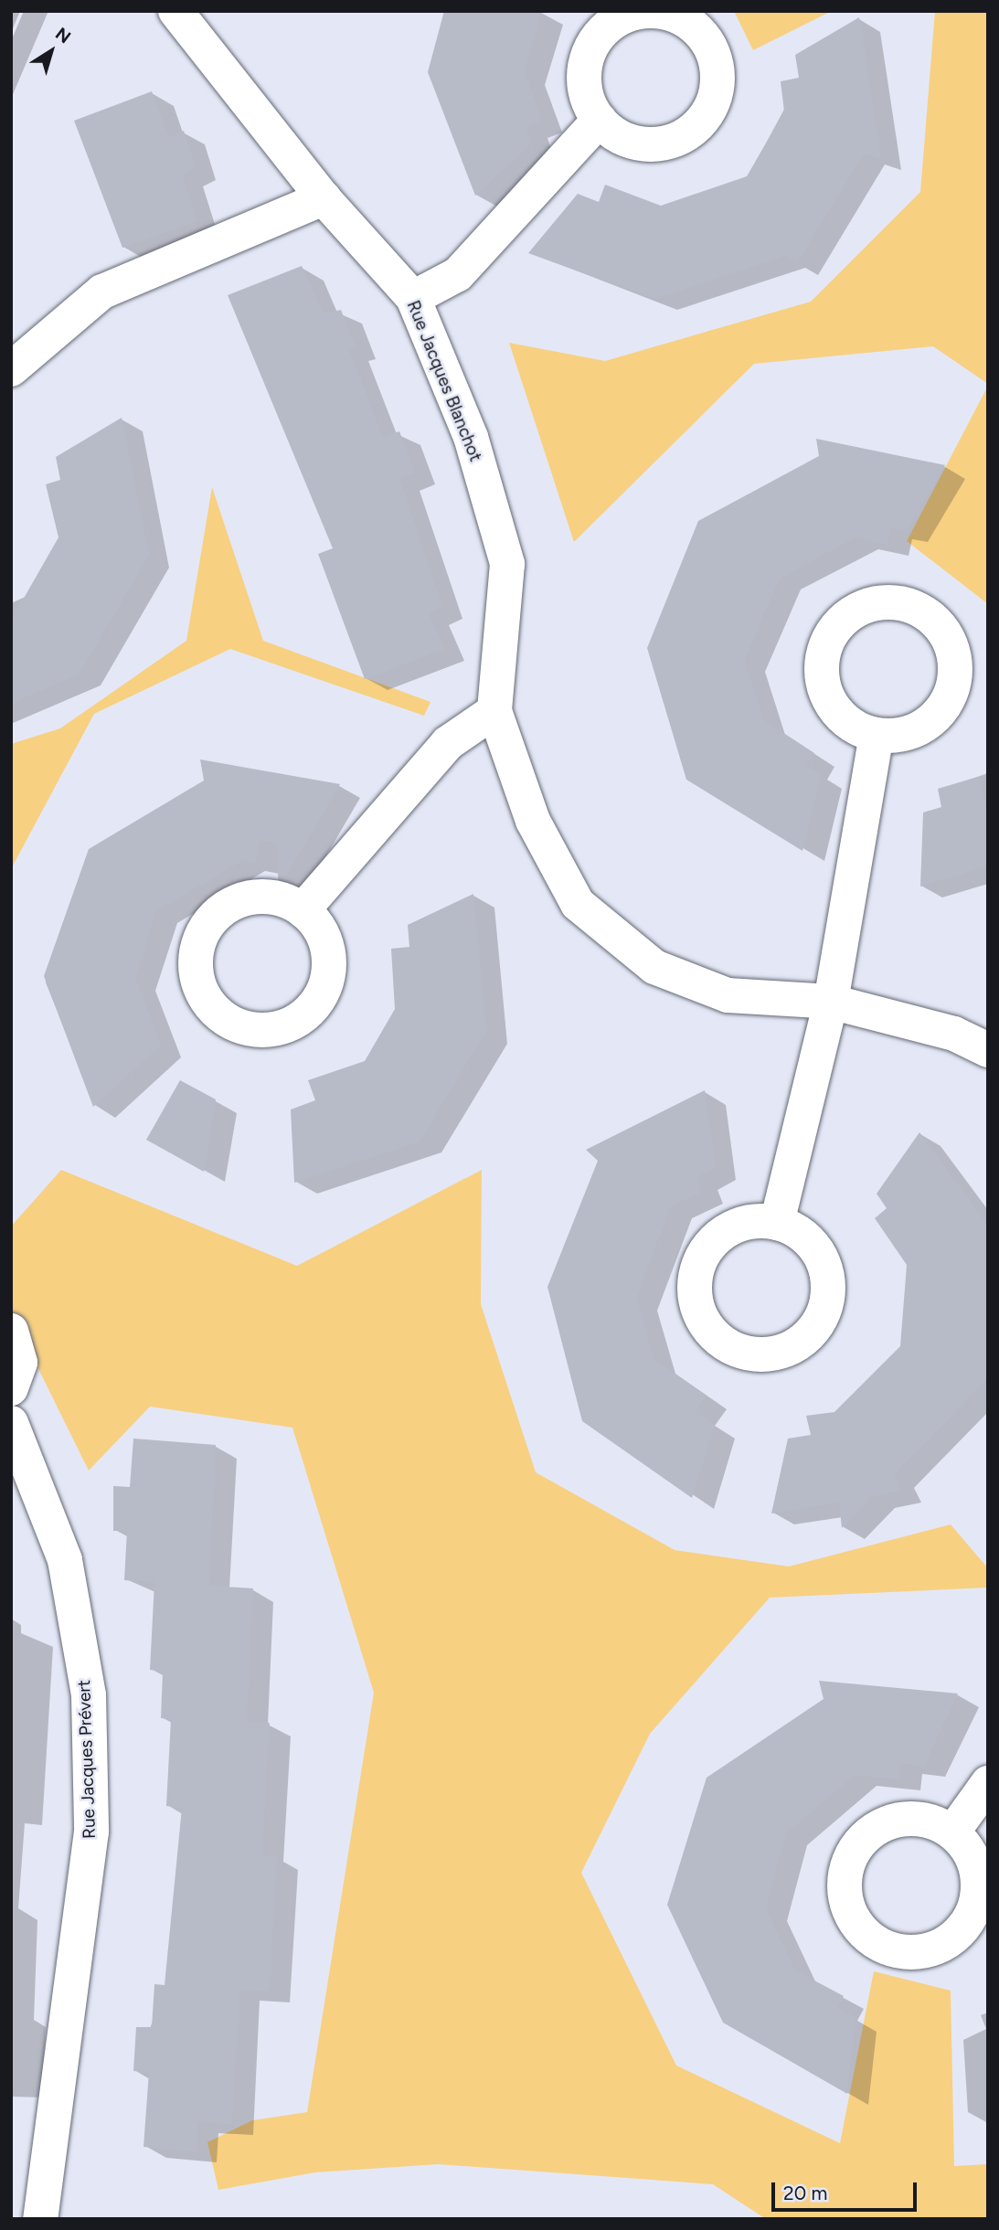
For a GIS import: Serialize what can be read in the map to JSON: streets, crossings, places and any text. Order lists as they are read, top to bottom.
{
  "streets": {
    "street": ["Rue Jacques Blanchot", "Rue Jacques Prévert"]
  },
  "scale_bar": "20 m",
  "north": "top right"
}
